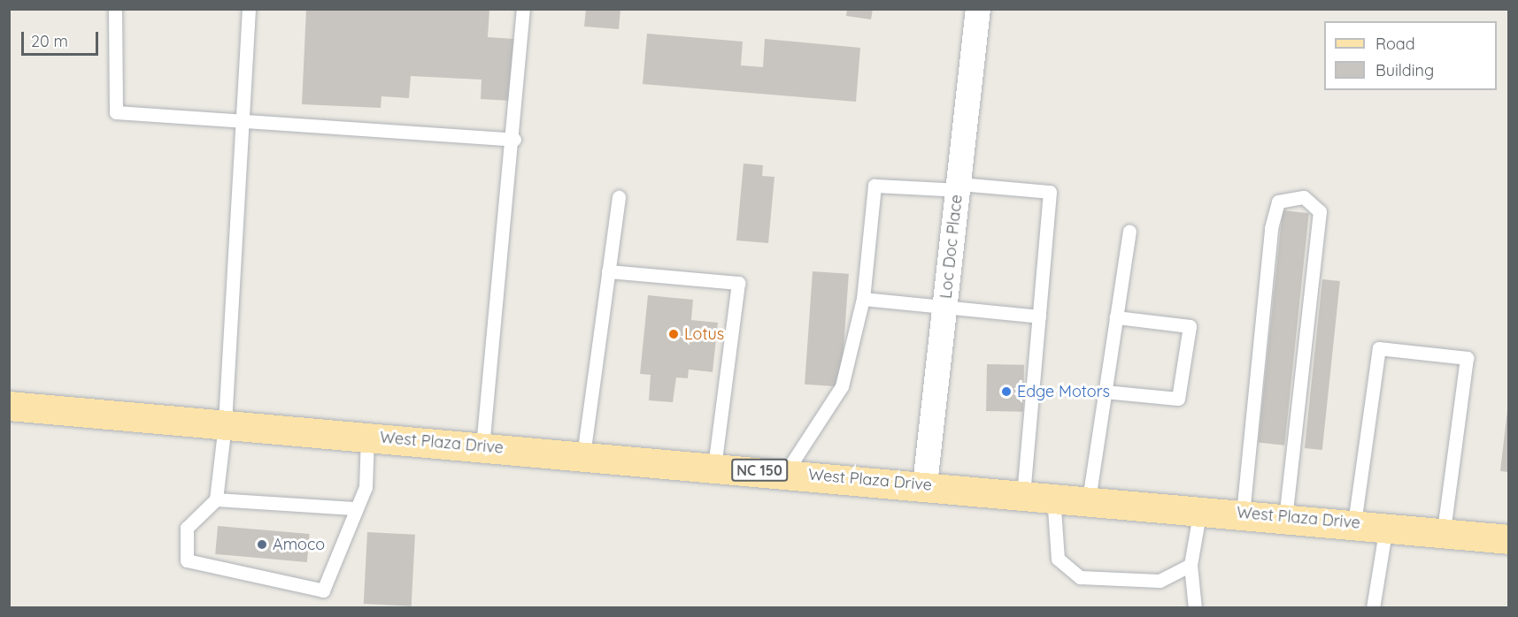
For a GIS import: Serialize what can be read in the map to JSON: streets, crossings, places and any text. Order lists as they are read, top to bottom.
{
  "streets": {
    "main road": ["West Plaza Drive", "NC 150"],
    "street": ["Loc Doc Place"]
  },
  "crossings": [
    ["Loc Doc Place", "West Plaza Drive"]
  ],
  "places": ["Lotus", "Edge Motors", "Amoco"],
  "legend": ["Road", "Building"],
  "scale_bar": "20 m"
}
